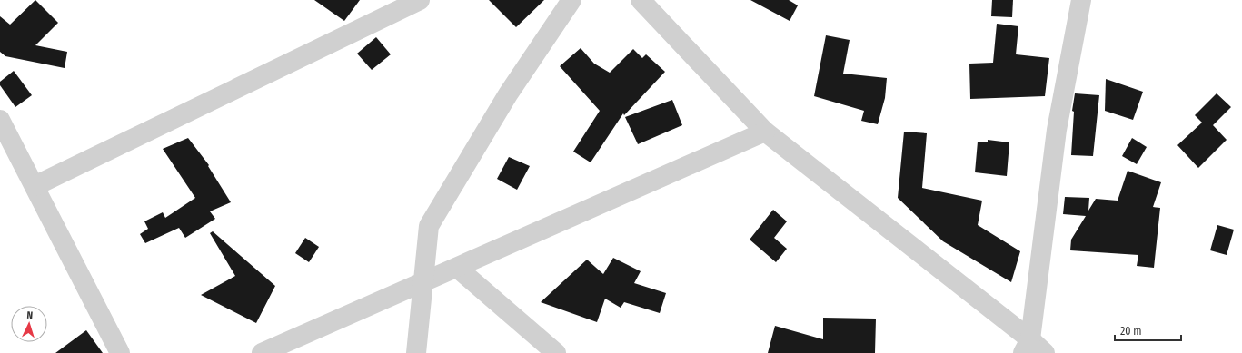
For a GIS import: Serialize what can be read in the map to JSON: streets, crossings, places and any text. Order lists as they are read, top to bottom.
{
  "scale_bar": "20 m",
  "north": "top"
}
